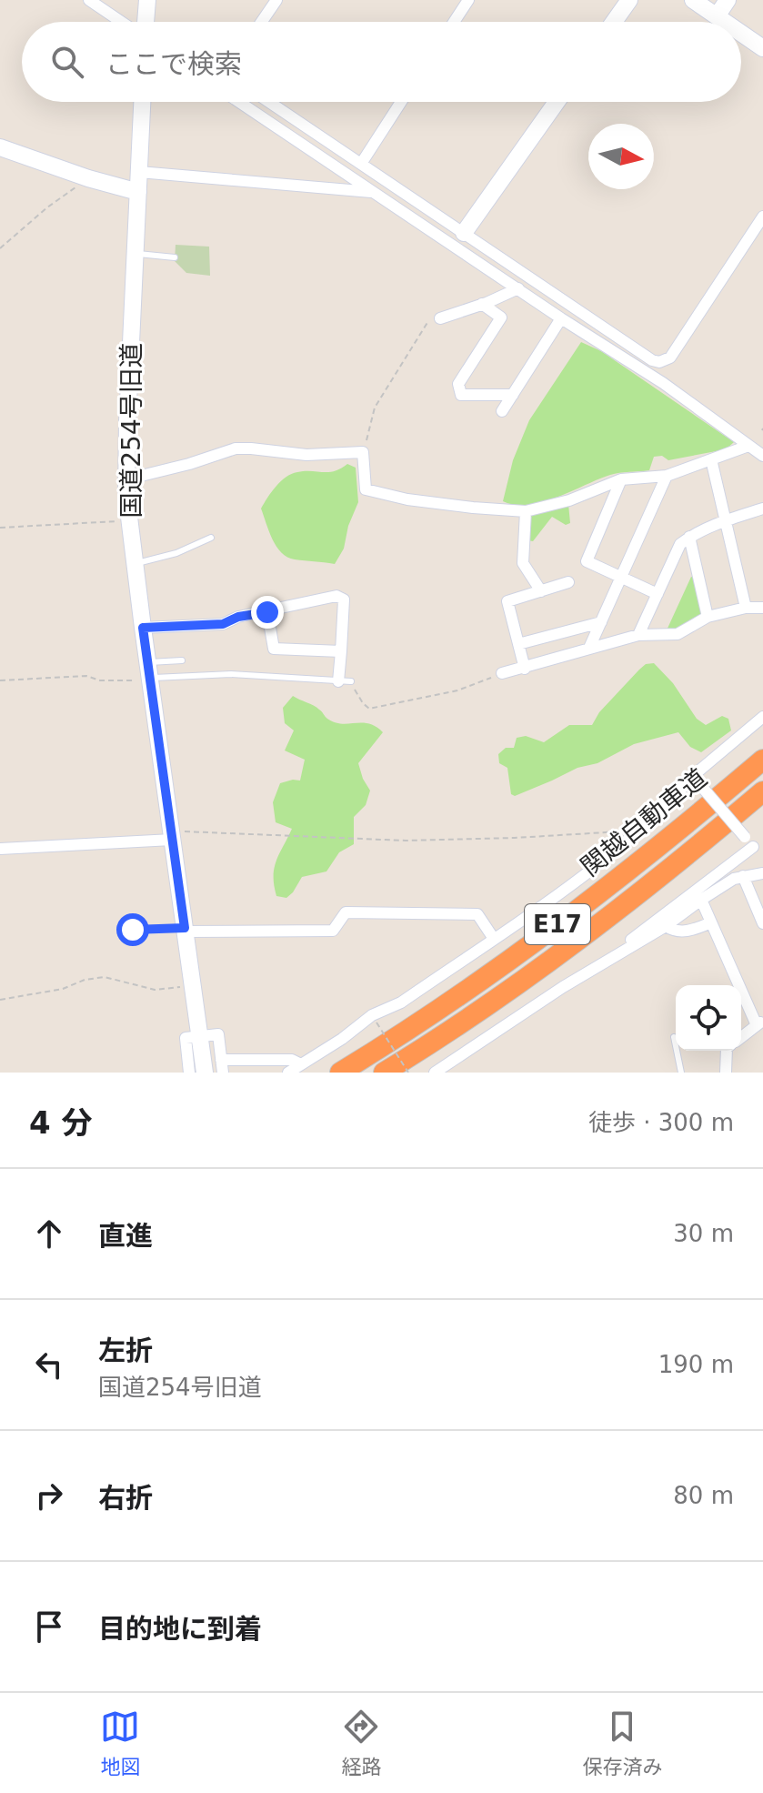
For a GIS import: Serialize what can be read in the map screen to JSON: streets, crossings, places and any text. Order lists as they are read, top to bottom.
{
  "streets": {
    "highway": ["関越自動車道", "E17"],
    "street": ["国道254号旧道"]
  },
  "north": "right",
  "page": {
    "search": "ここで検索",
    "heading": ["4 分", "徒歩 · 300 m"],
    "list": [
      ["直進", "30 m"],
      ["左折", "国道254号旧道", "190 m"],
      ["右折", "80 m"],
      "目的地に到着"
    ],
    "nav": ["地図", "経路", "保存済み"]
  }
}
